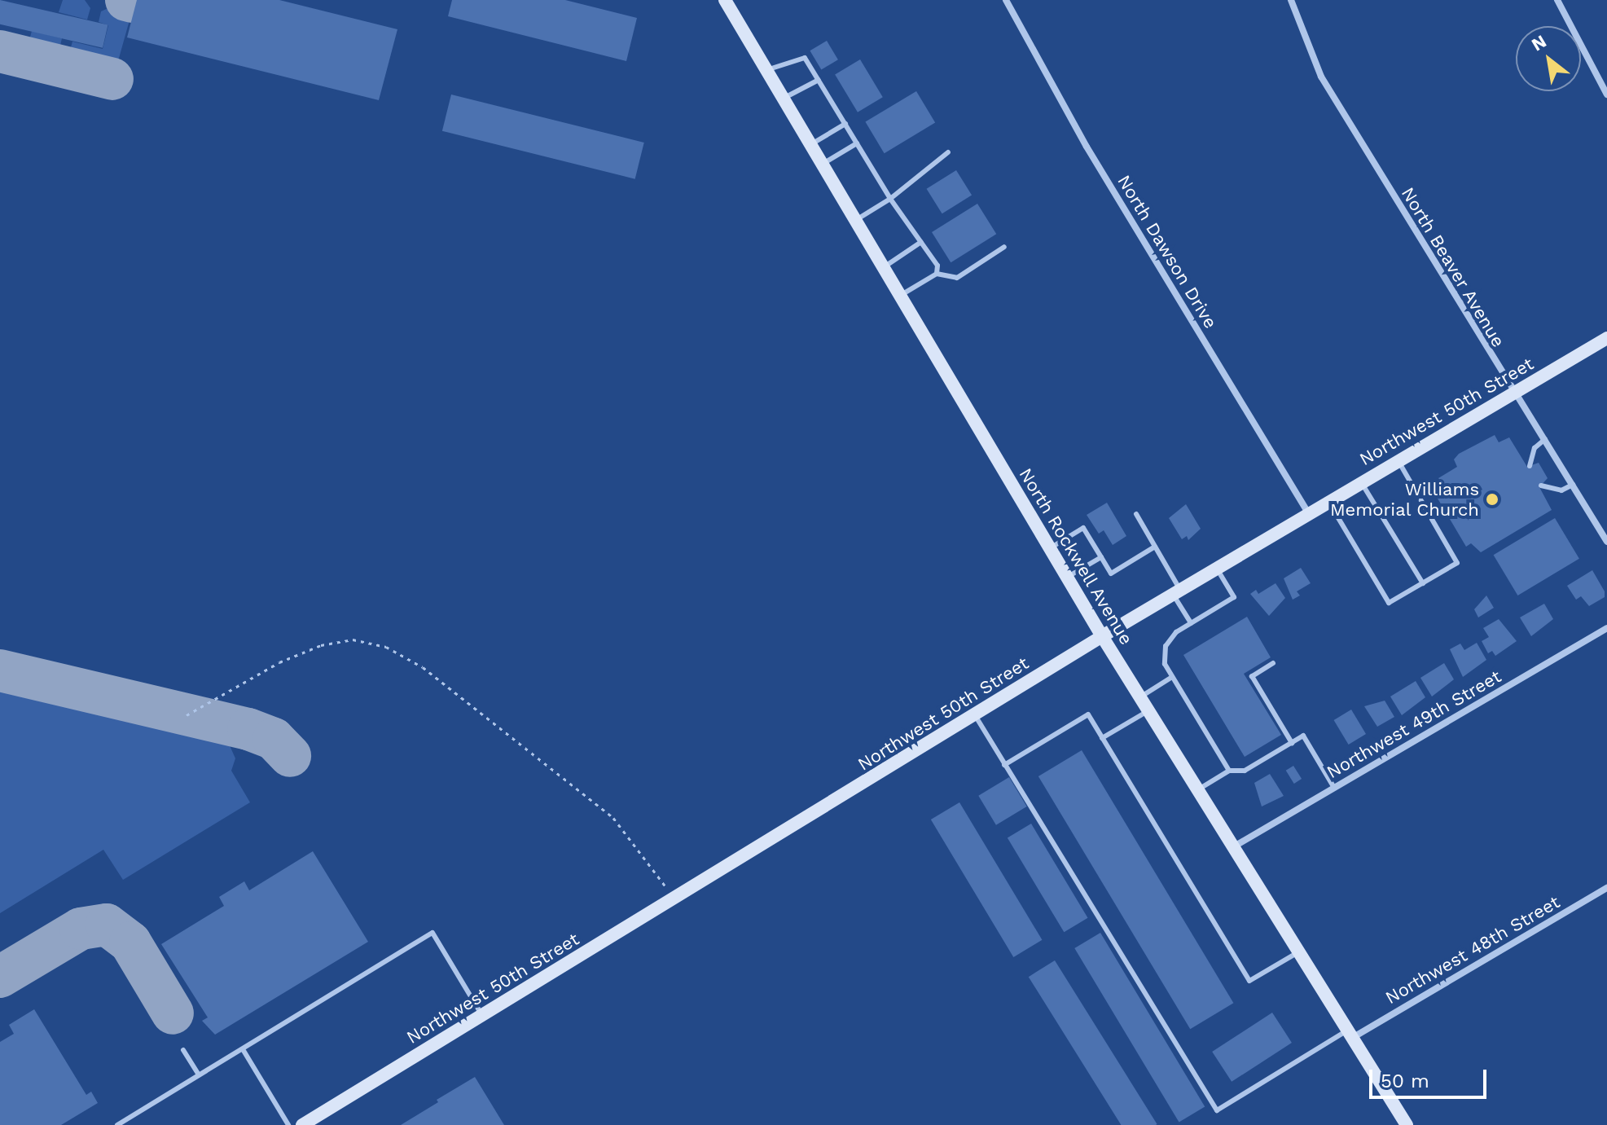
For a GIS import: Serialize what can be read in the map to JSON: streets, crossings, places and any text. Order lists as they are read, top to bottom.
{
  "streets": {
    "street": [
      "North Dawson Drive",
      "North Beaver Avenue",
      "Northwest 50th Street",
      "North Rockwell Avenue",
      "Northwest 49th Street",
      "Northwest 48th Street"
    ]
  },
  "crossings": [
    ["North Dawson Drive", "Northwest 50th Street"],
    ["North Beaver Avenue", "Northwest 50th Street"],
    ["Northwest 50th Street", "North Rockwell Avenue"],
    ["North Rockwell Avenue", "Northwest 49th Street"],
    ["North Rockwell Avenue", "Northwest 48th Street"]
  ],
  "places": ["Williams Memorial Church"],
  "scale_bar": "50 m",
  "north": "top left"
}
